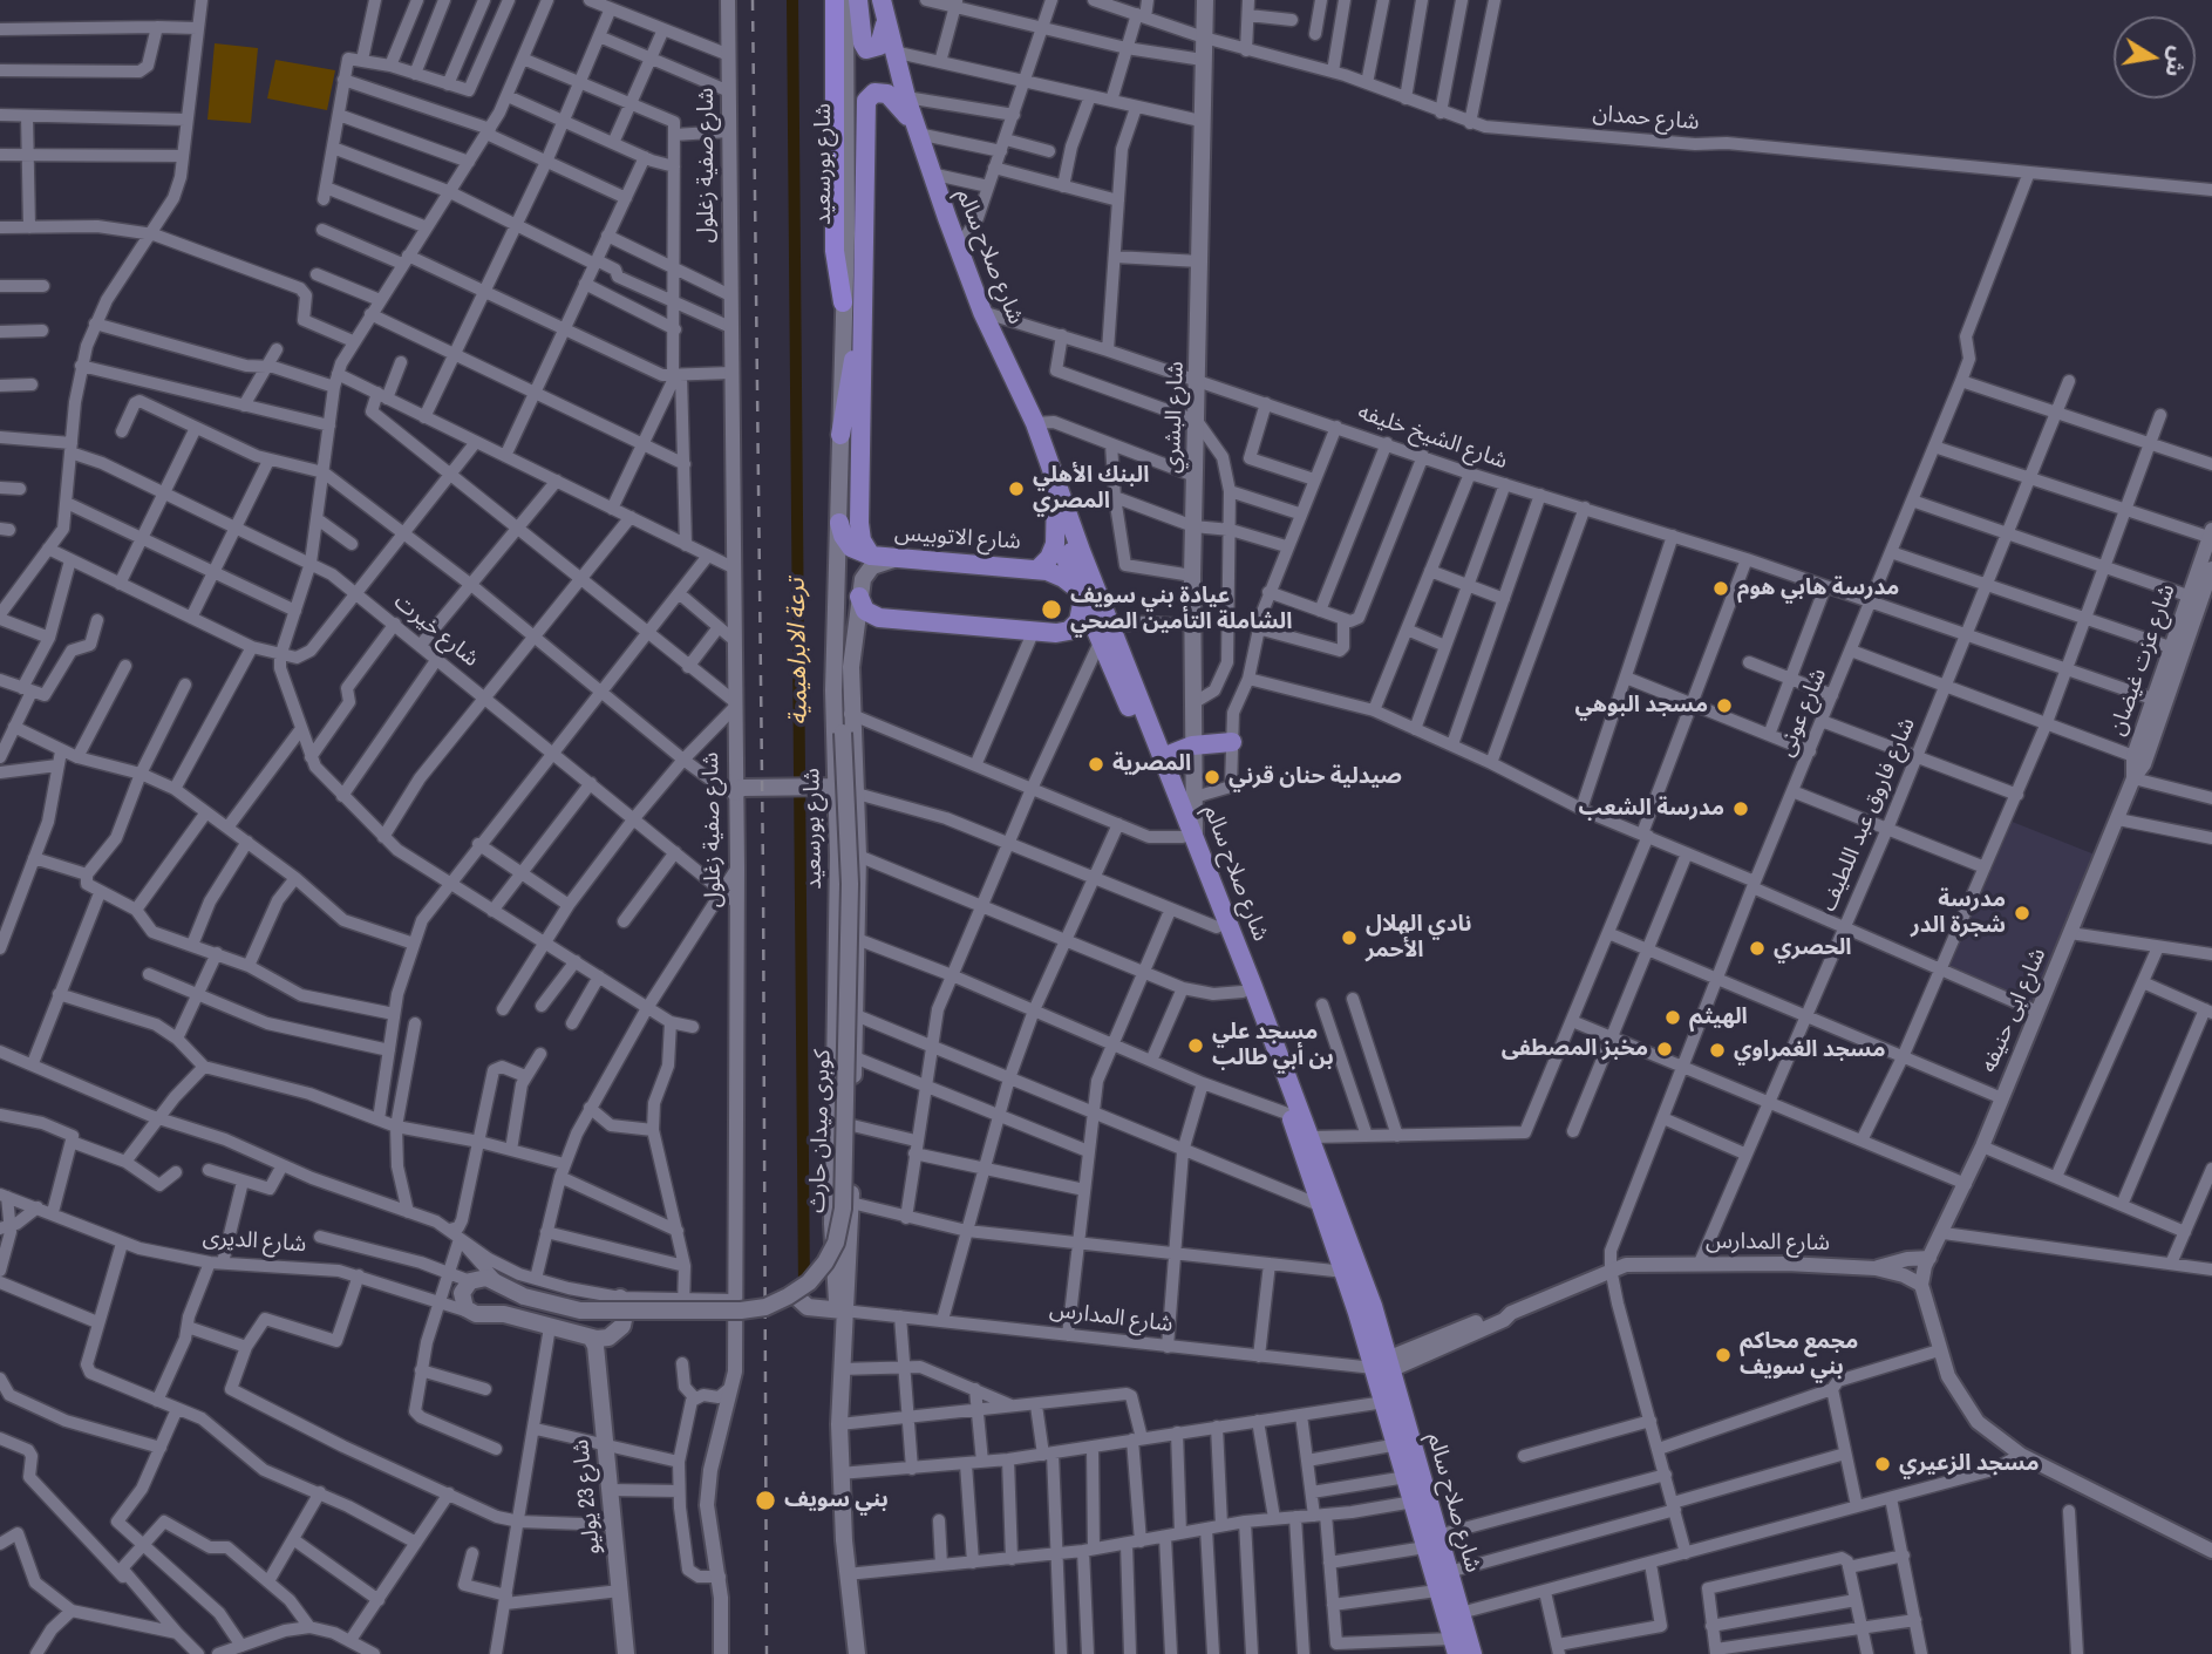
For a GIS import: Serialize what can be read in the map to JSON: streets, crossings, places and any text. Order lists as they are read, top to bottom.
{
  "streets": {
    "main road": [
      "شارع بورسعيد",
      "شارع صلاح سالم",
      "شارع البشري",
      "شارع الاتوبيس",
      "كوبرى ميدان حارث",
      "شارع الديرى",
      "شارع 23 يوليو"
    ],
    "street": [
      "شارع حمدان",
      "شارع صفية زغلول",
      "شارع الشيخ خليفه",
      "شارع خيرت",
      "شارع عزت غيضان",
      "شارع عونى",
      "شارع فاروق عبد اللطيف",
      "شارع ابى حنيفه",
      "شارع المدارس"
    ]
  },
  "crossings": [
    ["شارع حمدان", "شارع البشري"],
    ["شارع حمدان", "شارع عونى"],
    ["شارع بورسعيد", "شارع الاتوبيس"],
    ["شارع بورسعيد", "كوبرى ميدان حارث"],
    ["شارع بورسعيد", "شارع المدارس"],
    ["شارع صفية زغلول", "شارع خيرت"],
    ["شارع صلاح سالم", "شارع البشري"],
    ["شارع صلاح سالم", "شارع الشيخ خليفه"],
    ["شارع صلاح سالم", "شارع الاتوبيس"],
    ["شارع صلاح سالم", "شارع المدارس"],
    ["شارع البشري", "شارع الشيخ خليفه"],
    ["شارع الشيخ خليفه", "شارع عزت غيضان"],
    ["شارع الشيخ خليفه", "شارع عونى"],
    ["شارع الشيخ خليفه", "شارع فاروق عبد اللطيف"],
    ["شارع عزت غيضان", "شارع ابى حنيفه"],
    ["شارع عونى", "شارع المدارس"],
    ["شارع فاروق عبد اللطيف", "شارع المدارس"],
    ["شارع ابى حنيفه", "شارع المدارس"],
    ["شارع الديرى", "شارع 23 يوليو"]
  ],
  "water": ["ترعة الابراهيمية"],
  "places": [
    "البنك الأهلي المصري",
    "مدرسة هابي هوم",
    "عيادة بني سويف الشاملة التأمين الصحي",
    "مسجد البوهي",
    "المصرية",
    "صيدلية حنان قرني",
    "مدرسة الشعب",
    "مدرسة شجرة الدر",
    "نادي الهلال الأحمر",
    "الحصري",
    "الهيثم",
    "مسجد علي بن أبي طالب",
    "مخبز المصطفى",
    "مسجد الغمراوي",
    "مجمع محاكم بني سويف",
    "مسجد الزعيري",
    "بني سويف"
  ],
  "north": "right"
}
